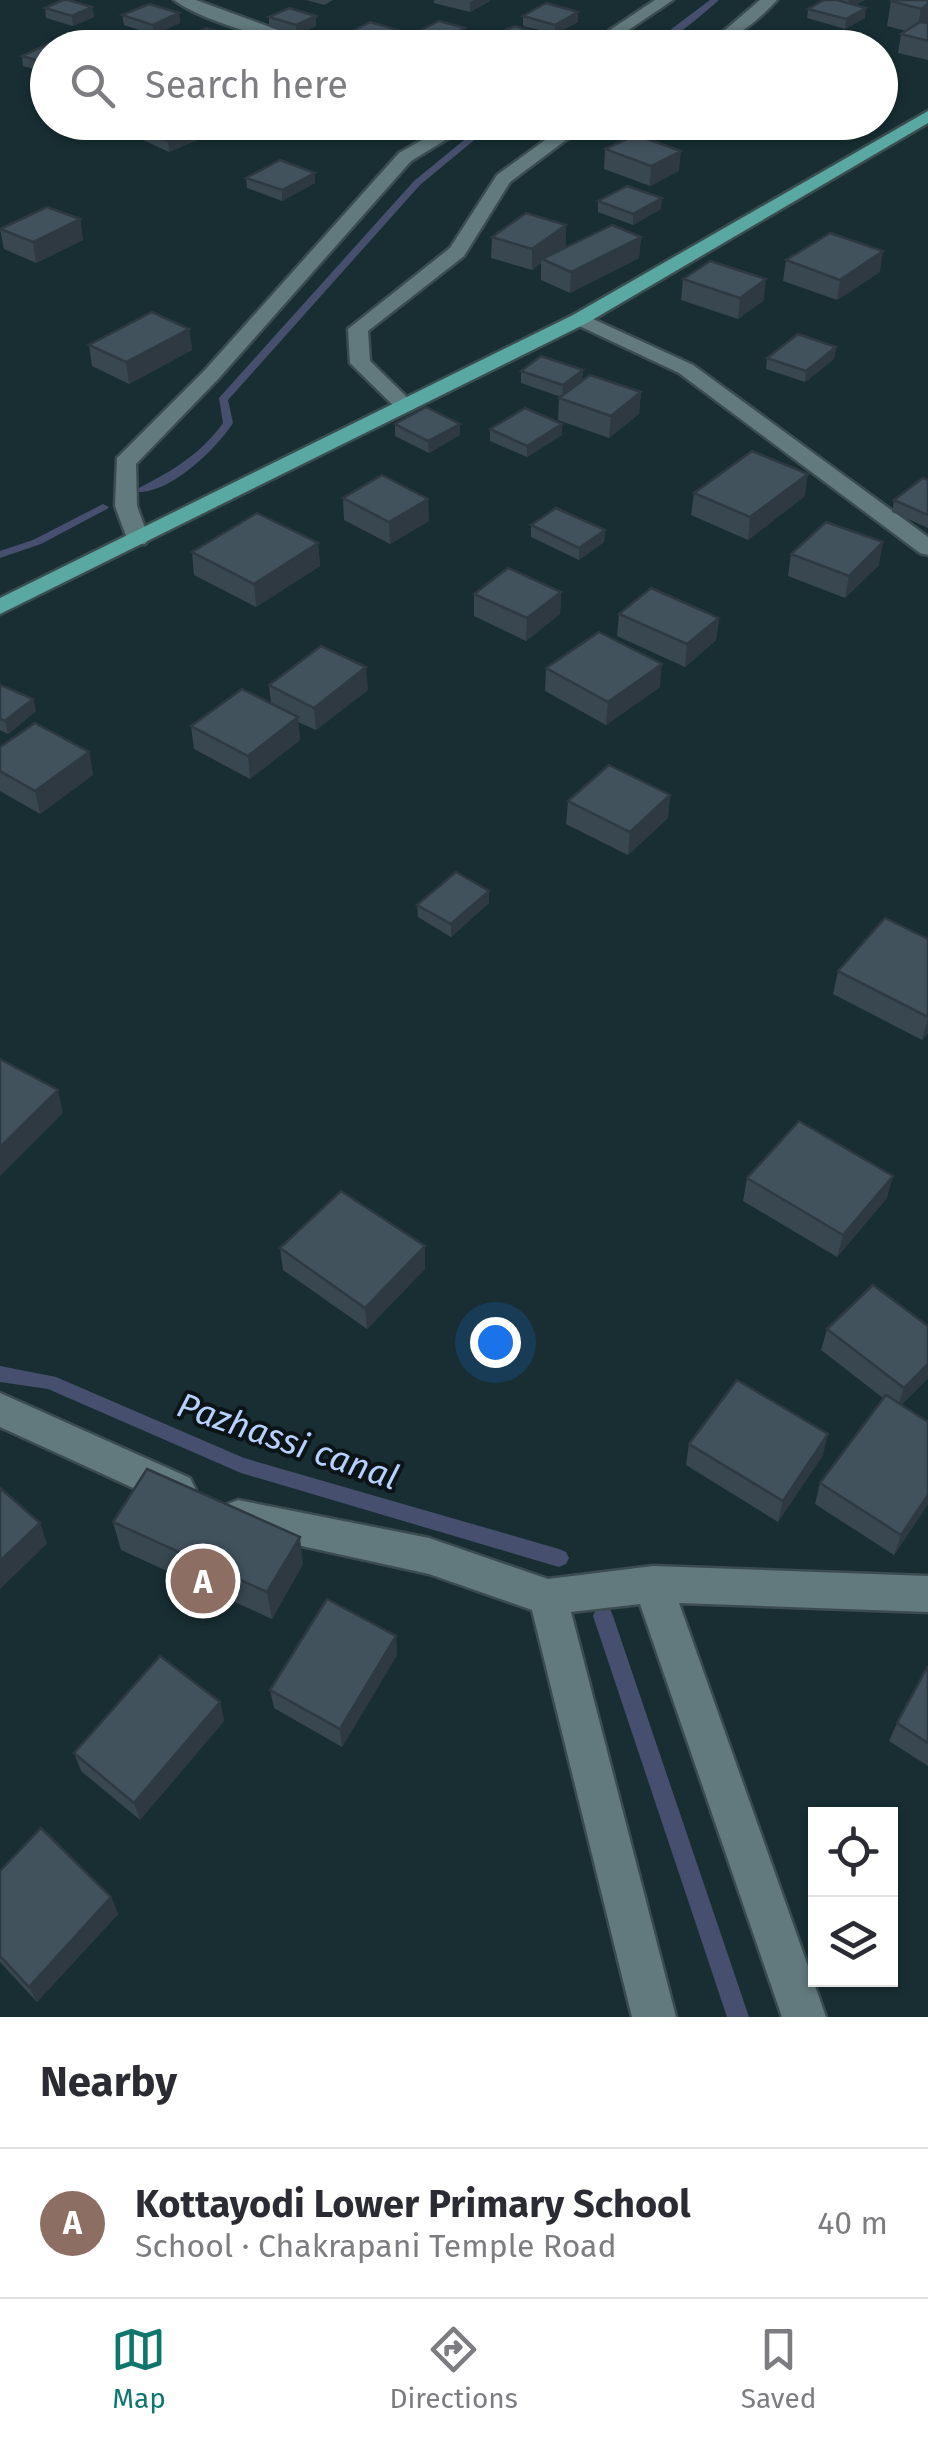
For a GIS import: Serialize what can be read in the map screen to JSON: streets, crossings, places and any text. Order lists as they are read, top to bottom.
{
  "water": ["Pazhassi canal"],
  "page": {
    "search": "Search here",
    "pins": "A",
    "heading": "Nearby",
    "list": [
      {
        "mark": "A",
        "name": "Kottayodi Lower Primary School",
        "note": "School · Chakrapani Temple Road",
        "value": "40 m"
      }
    ],
    "nav": ["Map", "Directions", "Saved"]
  }
}
